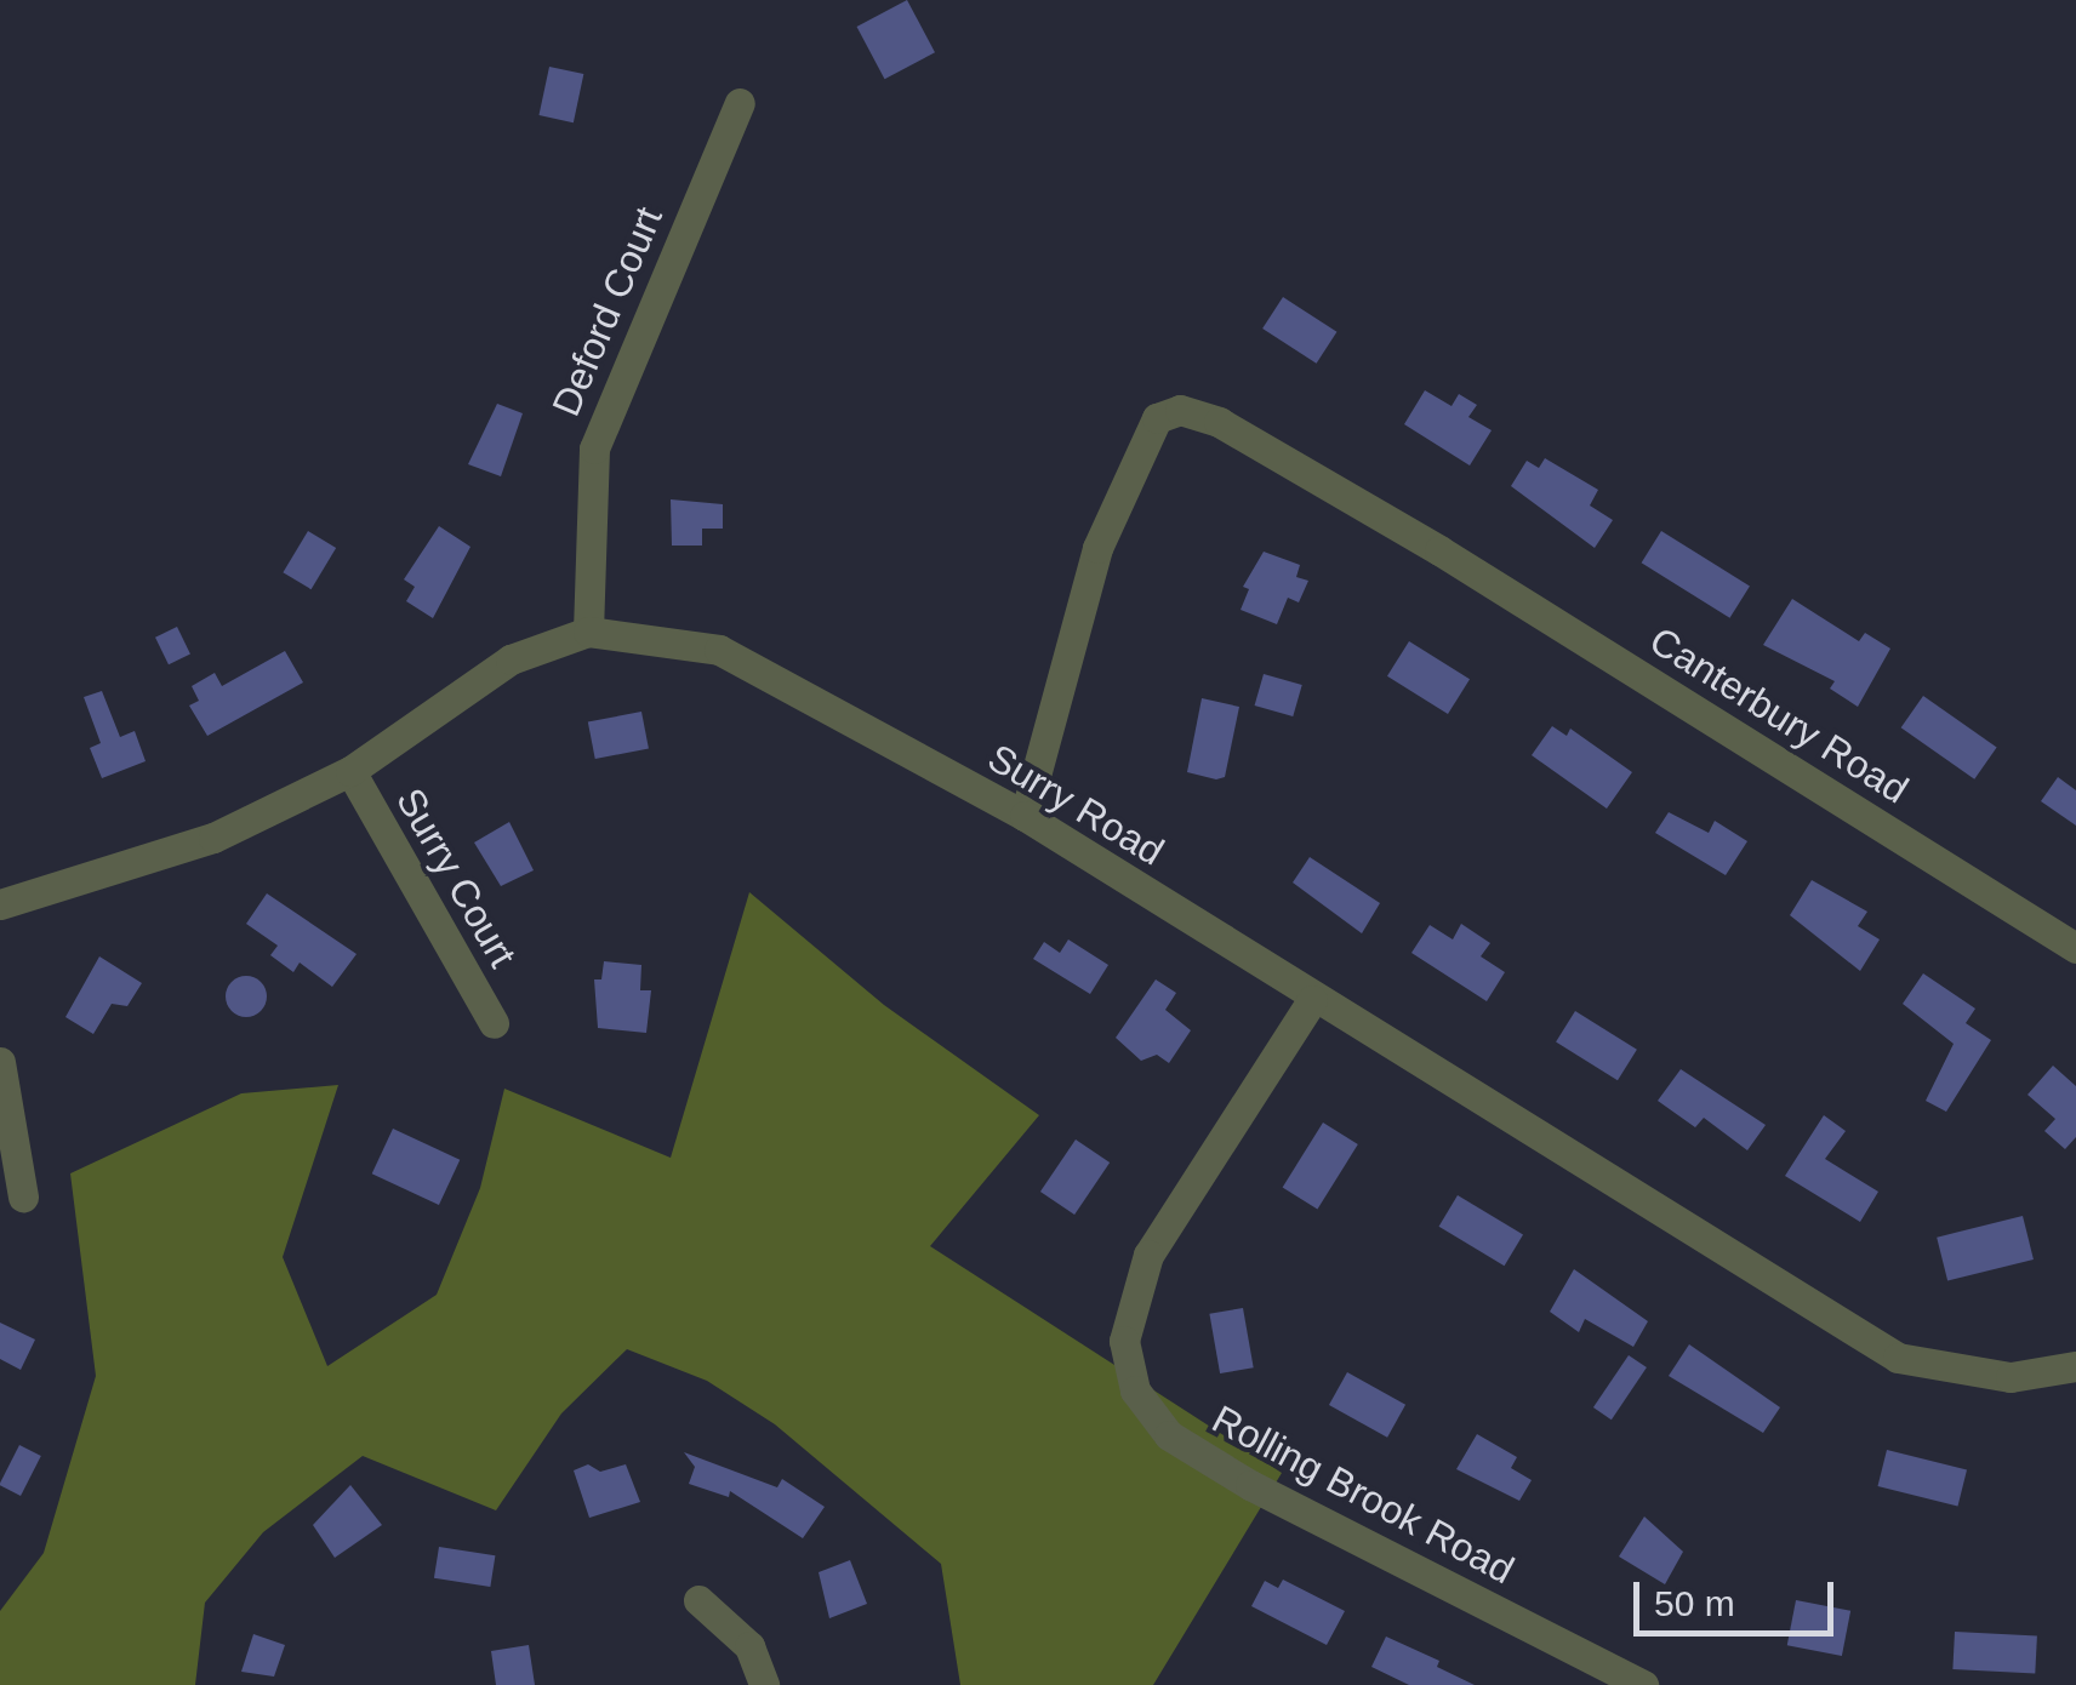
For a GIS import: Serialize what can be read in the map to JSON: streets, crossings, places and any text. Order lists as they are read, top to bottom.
{
  "streets": {
    "street": [
      "Deford Court",
      "Canterbury Road",
      "Surry Road",
      "Surry Court",
      "Rolling Brook Road"
    ]
  },
  "crossings": [
    ["Deford Court", "Surry Road"],
    ["Canterbury Road", "Surry Road"],
    ["Surry Road", "Surry Court"],
    ["Surry Road", "Rolling Brook Road"]
  ],
  "scale_bar": "50 m"
}
